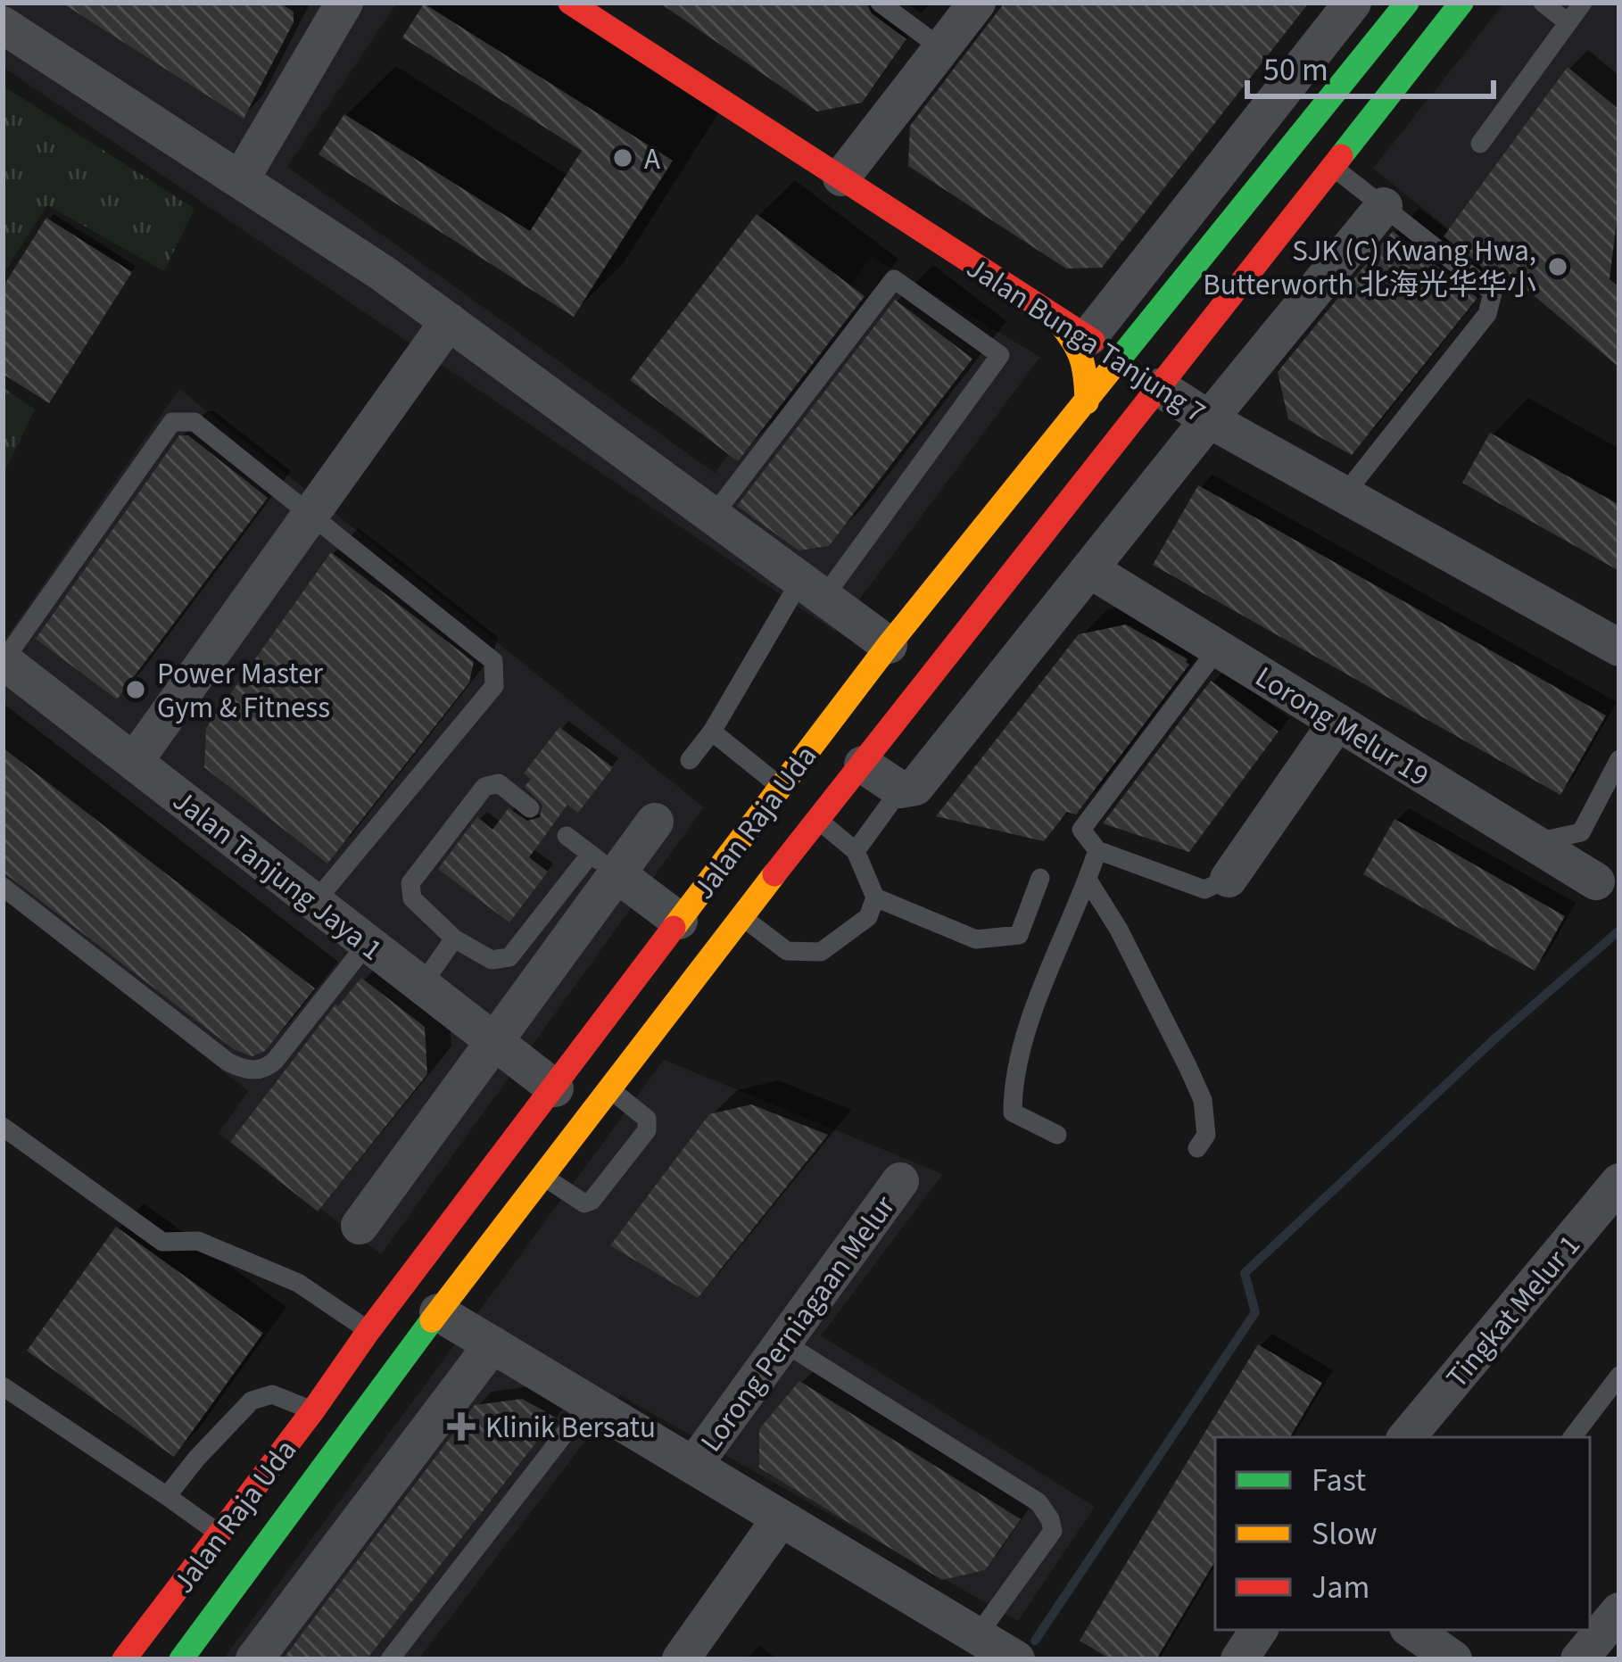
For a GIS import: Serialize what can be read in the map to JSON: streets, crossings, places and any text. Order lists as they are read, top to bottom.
{
  "streets": {
    "main road": ["Jalan Bunga Tanjung 7", "Jalan Raja Uda"],
    "street": [
      "Lorong Melur 19",
      "Jalan Tanjung Jaya 1",
      "Tingkat Melur 1",
      "Lorong Perniagaan Melur"
    ]
  },
  "crossings": [
    ["Jalan Bunga Tanjung 7", "Jalan Raja Uda"],
    ["Jalan Raja Uda", "Jalan Tanjung Jaya 1"],
    ["Jalan Raja Uda", "Lorong Perniagaan Melur"]
  ],
  "places": {
    "other": ["A", "SJK (C) Kwang Hwa, Butterworth 北海光华华小", "Power Master Gym & Fitness"],
    "health": ["Klinik Bersatu"]
  },
  "legend": ["Fast", "Slow", "Jam"],
  "scale_bar": "50 m"
}
